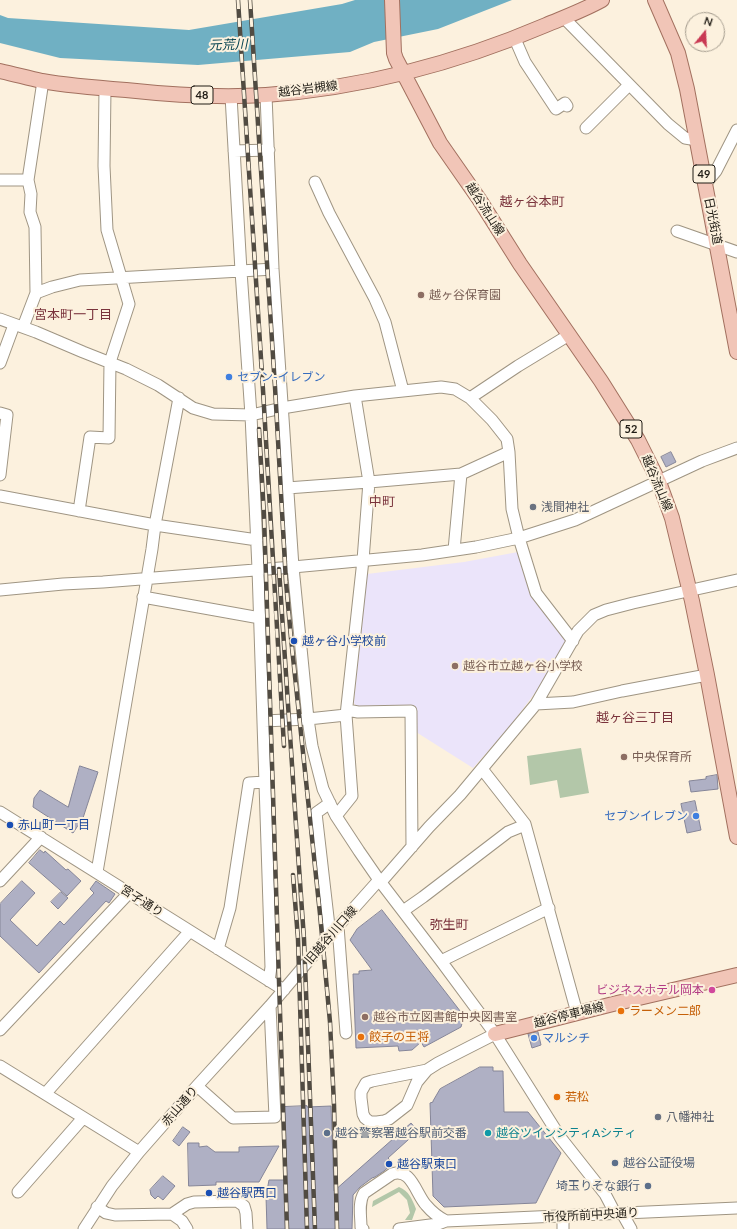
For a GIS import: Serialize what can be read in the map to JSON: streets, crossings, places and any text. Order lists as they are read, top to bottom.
{
  "streets": {
    "main road": [
      "越谷岩槻線",
      "48",
      "49",
      "越谷流山線",
      "日光街道",
      "52",
      "越谷停車場線"
    ],
    "street": [
      "宮子通り",
      "旧越谷川口線",
      "赤山通り",
      "市役所前中央通り"
    ]
  },
  "crossings": [
    ["越谷岩槻線", "越谷流山線"],
    ["越谷流山線", "旧越谷川口線"],
    ["宮子通り", "旧越谷川口線"],
    ["宮子通り", "赤山通り"],
    ["旧越谷川口線", "赤山通り"]
  ],
  "districts": [
    "越ヶ谷本町",
    "宮本町一丁目",
    "中町",
    "越ヶ谷三丁目",
    "弥生町"
  ],
  "water": ["元荒川"],
  "places": [
    "越ヶ谷保育園",
    "セブン-イレブン",
    "浅間神社",
    "越ヶ谷小学校前",
    "越谷市立越ヶ谷小学校",
    "中央保育所",
    "セブンイレブン",
    "赤山町一丁目",
    "ビジネスホテル岡本",
    "ラーメン二郎",
    "越谷市立図書館中央図書室",
    "餃子の王将",
    "マルシチ",
    "若松",
    "八幡神社",
    "越谷警察署越谷駅前交番",
    "越谷ツインシティAシティ",
    "越谷公証役場",
    "越谷駅東口",
    "埼玉りそな銀行",
    "越谷駅西口"
  ],
  "north": "top"
}
